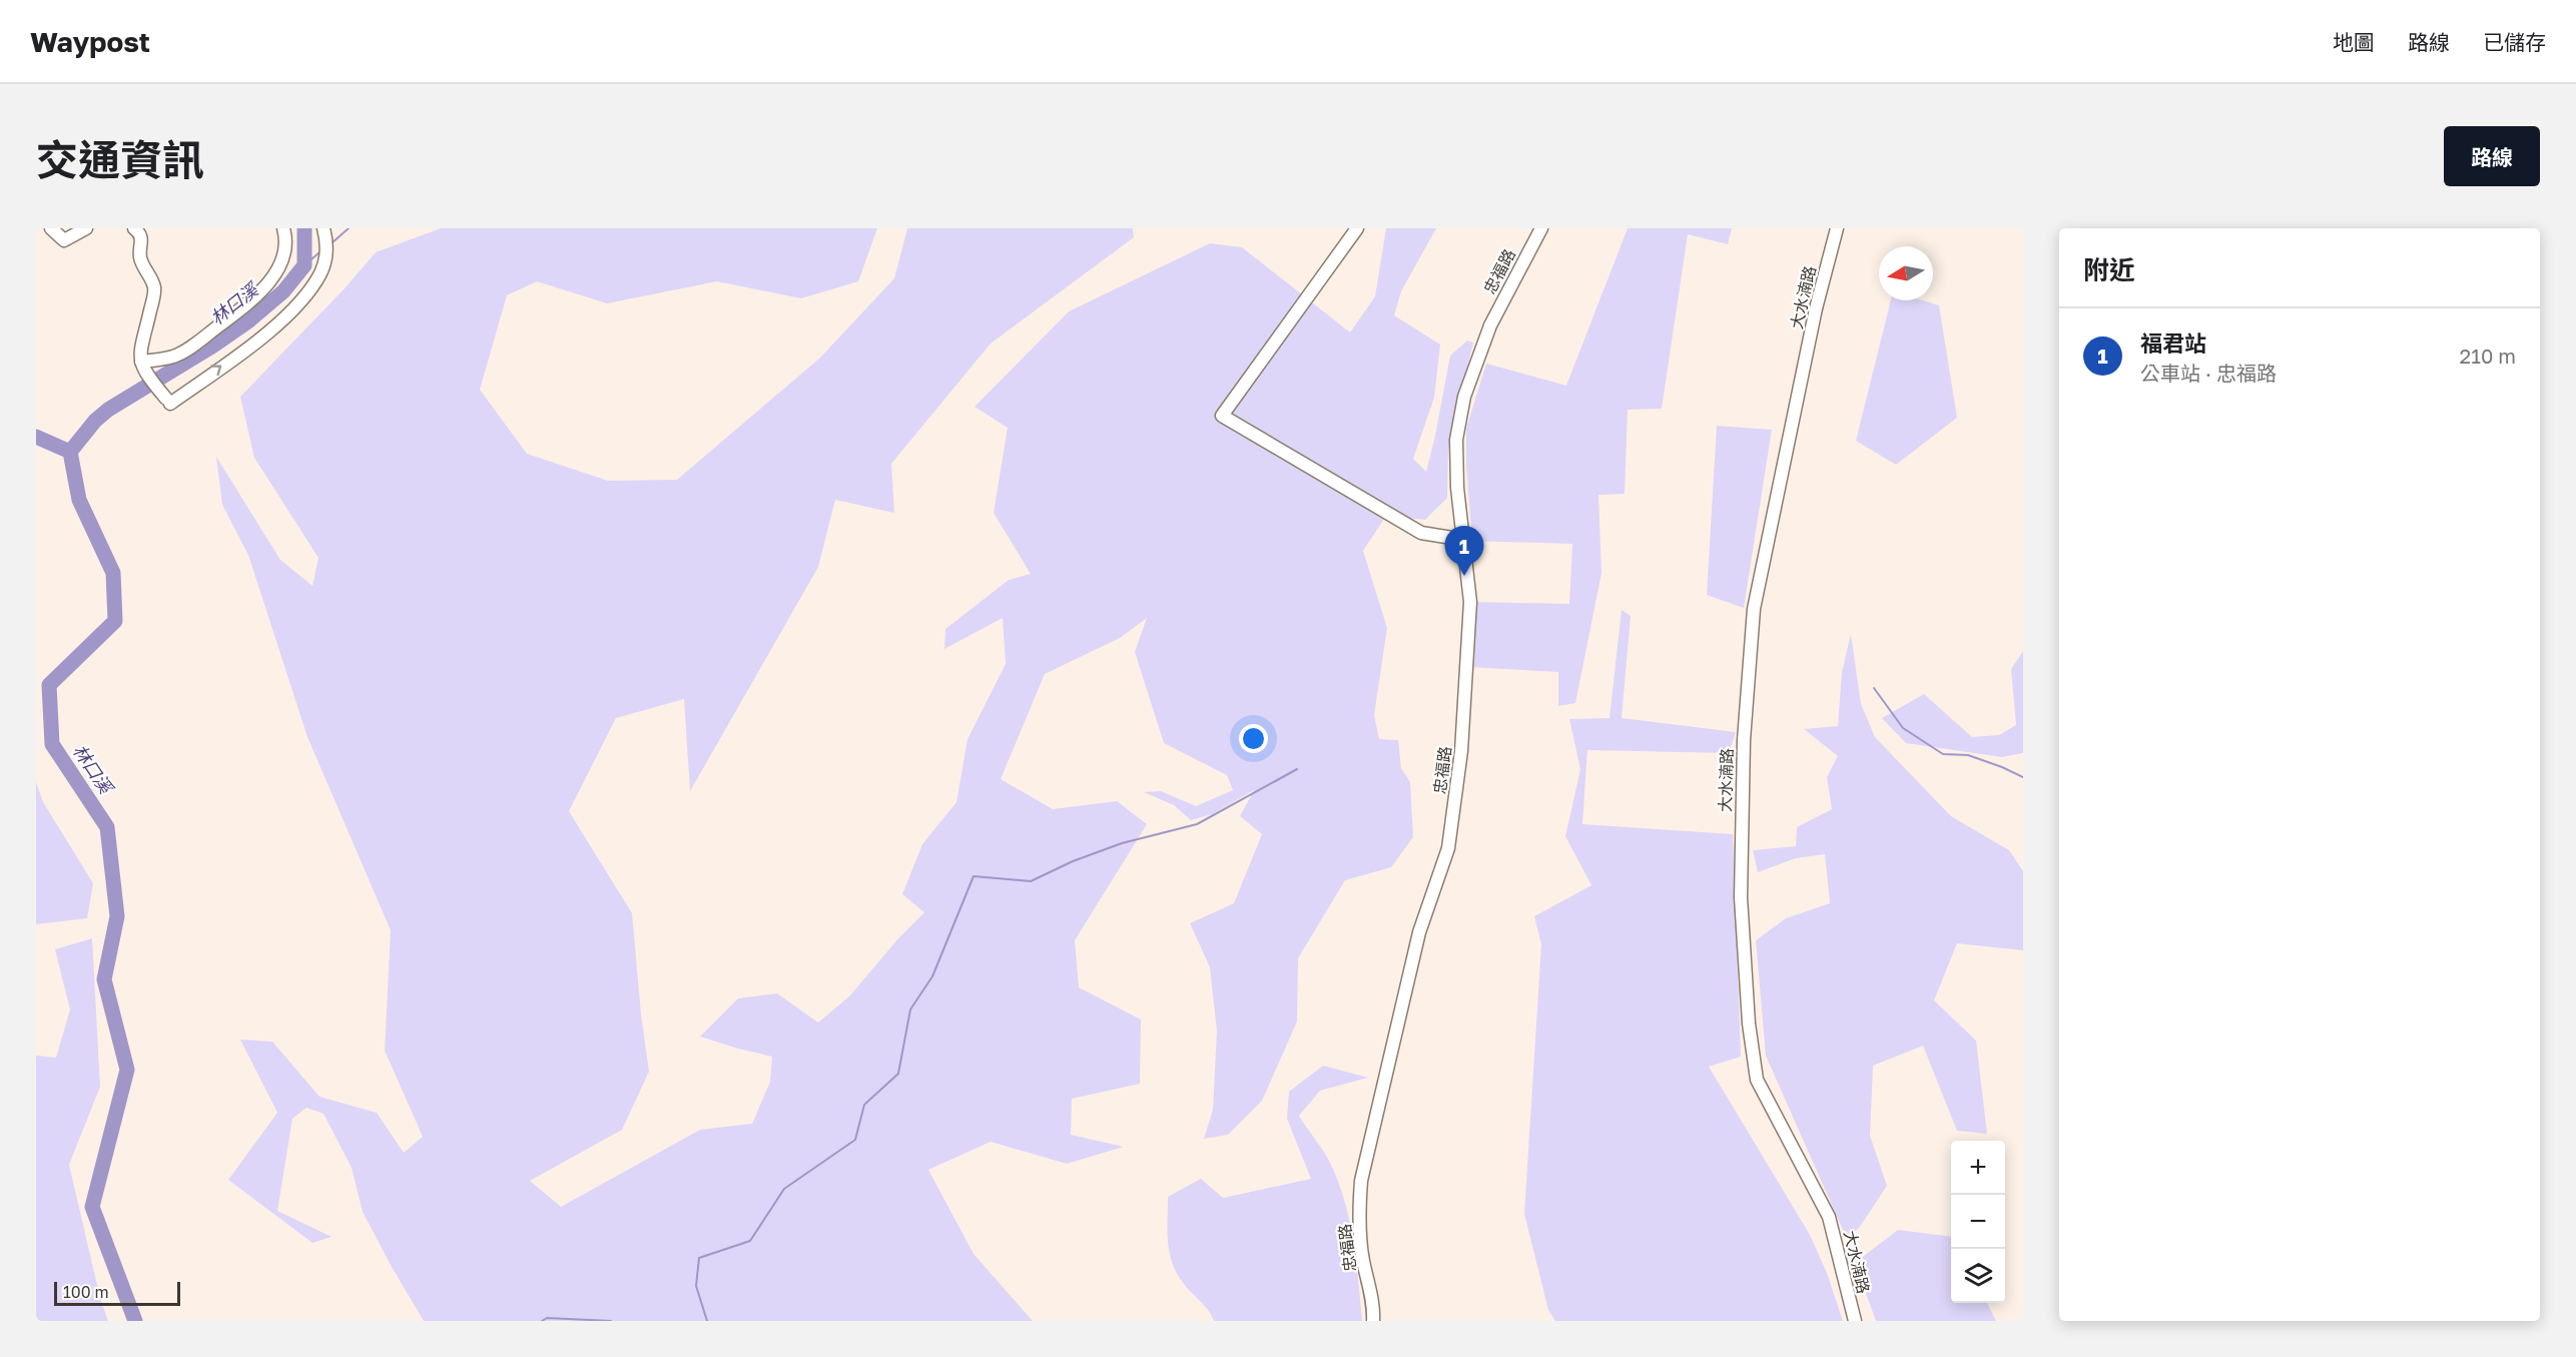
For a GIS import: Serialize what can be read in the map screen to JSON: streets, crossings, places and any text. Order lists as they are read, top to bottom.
{
  "streets": {
    "street": ["忠福路", "大水湳路"]
  },
  "water": ["林口溪"],
  "scale_bar": "100 m",
  "north": "left",
  "page": {
    "header": "Waypost",
    "nav": ["地圖", "路線", "已儲存"],
    "title": "交通資訊",
    "buttons": "路線",
    "heading": "附近",
    "list": [
      {
        "mark": "1",
        "name": "福君站",
        "note": "公車站 · 忠福路",
        "value": "210 m"
      }
    ],
    "pins": "1",
    "map_buttons": ["+", "−"],
    "scale": "100 m"
  }
}
